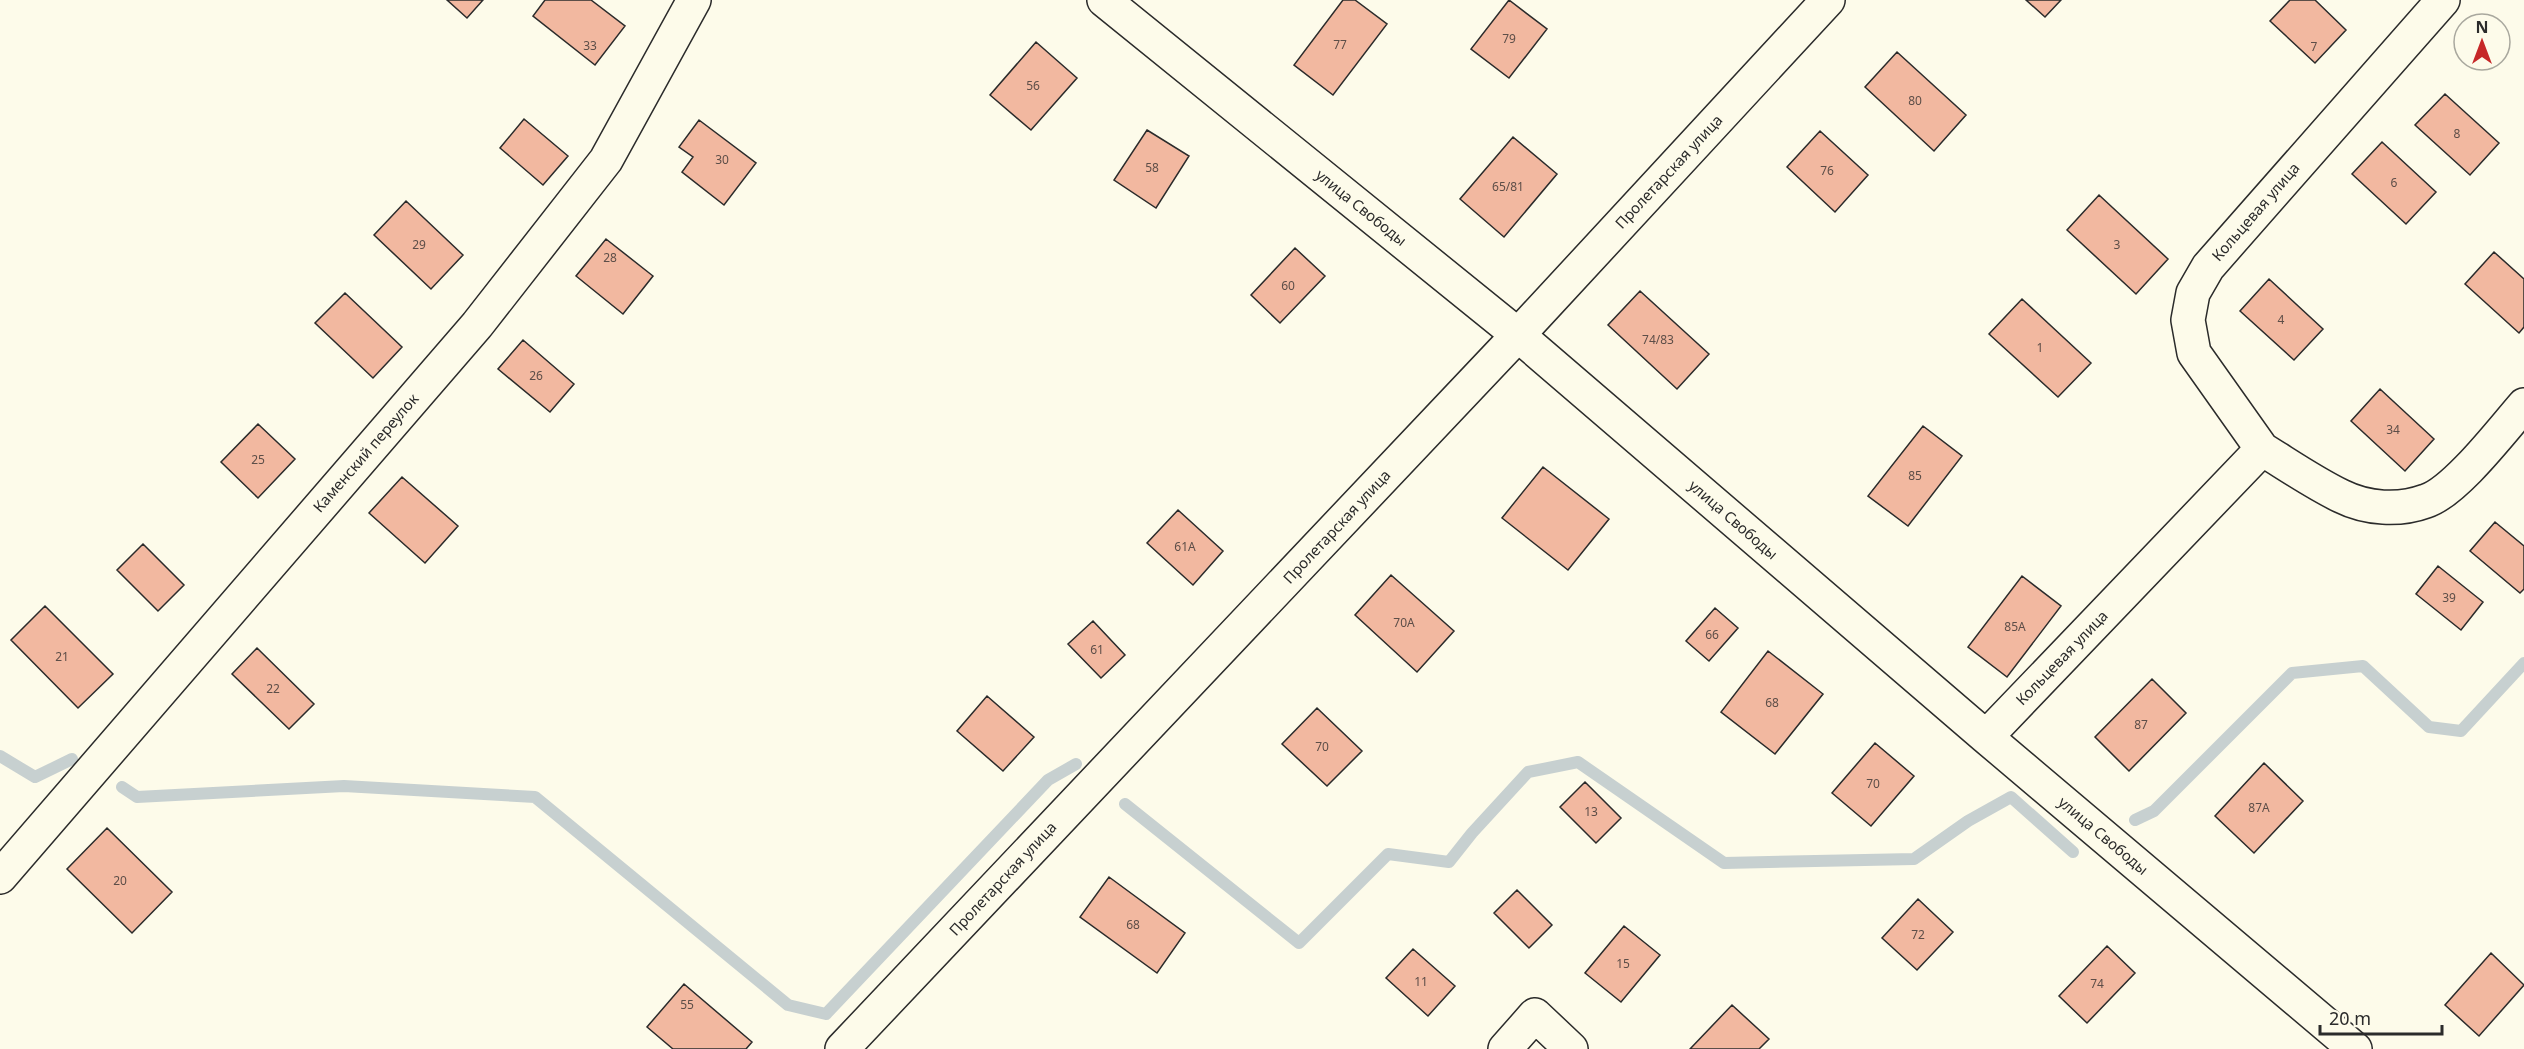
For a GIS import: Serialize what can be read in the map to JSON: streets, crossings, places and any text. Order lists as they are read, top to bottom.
{
  "streets": {
    "street": [
      "Пролетарская улица",
      "улица Свободы",
      "Кольцевая улица",
      "Каменский переулок"
    ]
  },
  "crossings": [
    ["Пролетарская улица", "улица Свободы"],
    ["улица Свободы", "Кольцевая улица"]
  ],
  "house_numbers": [
    "79",
    "77",
    "33",
    "7",
    "56",
    "80",
    "8",
    "30",
    "58",
    "76",
    "6",
    "65/81",
    "29",
    "3",
    "28",
    "60",
    "4",
    "74/83",
    "1",
    "26",
    "34",
    "25",
    "85",
    "61А",
    "39",
    "70А",
    "85А",
    "66",
    "61",
    "21",
    "22",
    "68",
    "87",
    "70",
    "70",
    "87А",
    "13",
    "20",
    "68",
    "72",
    "15",
    "11",
    "74",
    "55"
  ],
  "scale_bar": "20 m",
  "north": "top"
}
